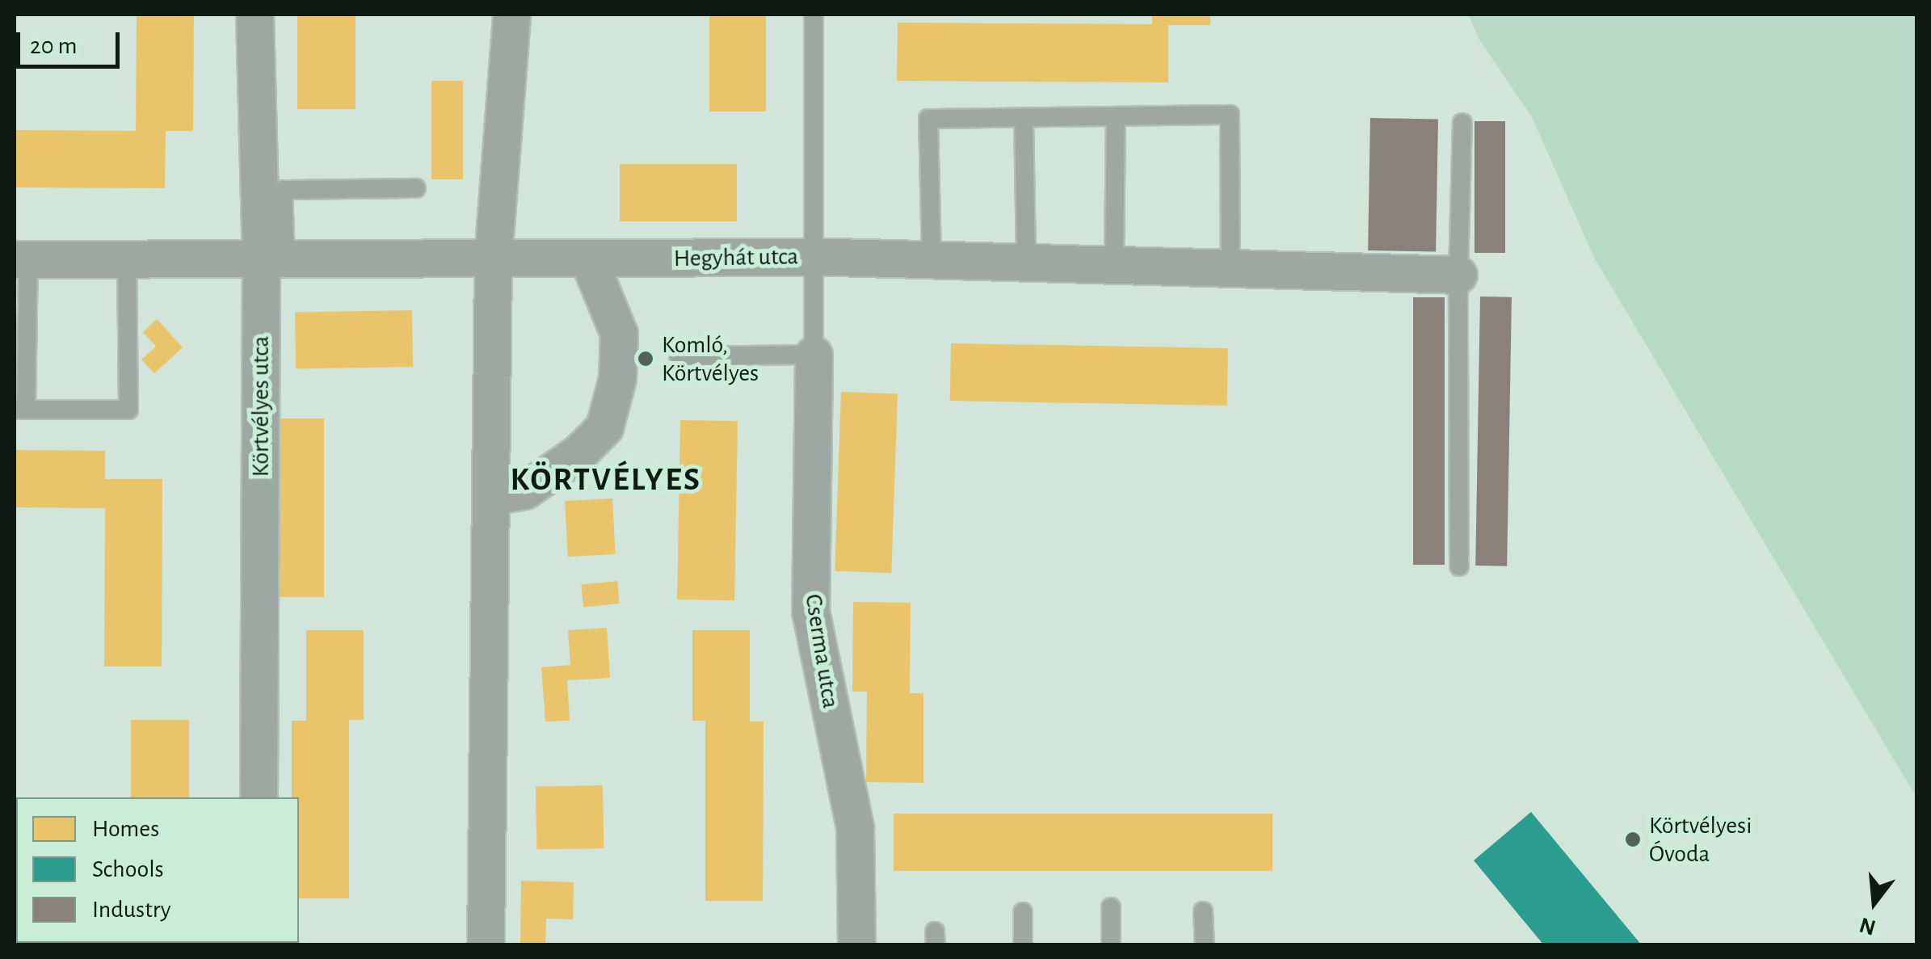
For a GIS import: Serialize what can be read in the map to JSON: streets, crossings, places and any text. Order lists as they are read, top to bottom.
{
  "streets": {
    "street": ["Hegyhát utca", "Körtvélyes utca", "Cserma utca"]
  },
  "crossings": [
    ["Hegyhát utca", "Körtvélyes utca"]
  ],
  "districts": ["KÖRTVÉLYES"],
  "places": ["Komló, Körtvélyes", "Körtvélyesi Óvoda"],
  "legend": ["Homes", "Schools", "Industry"],
  "scale_bar": "20 m",
  "north": "bottom"
}
